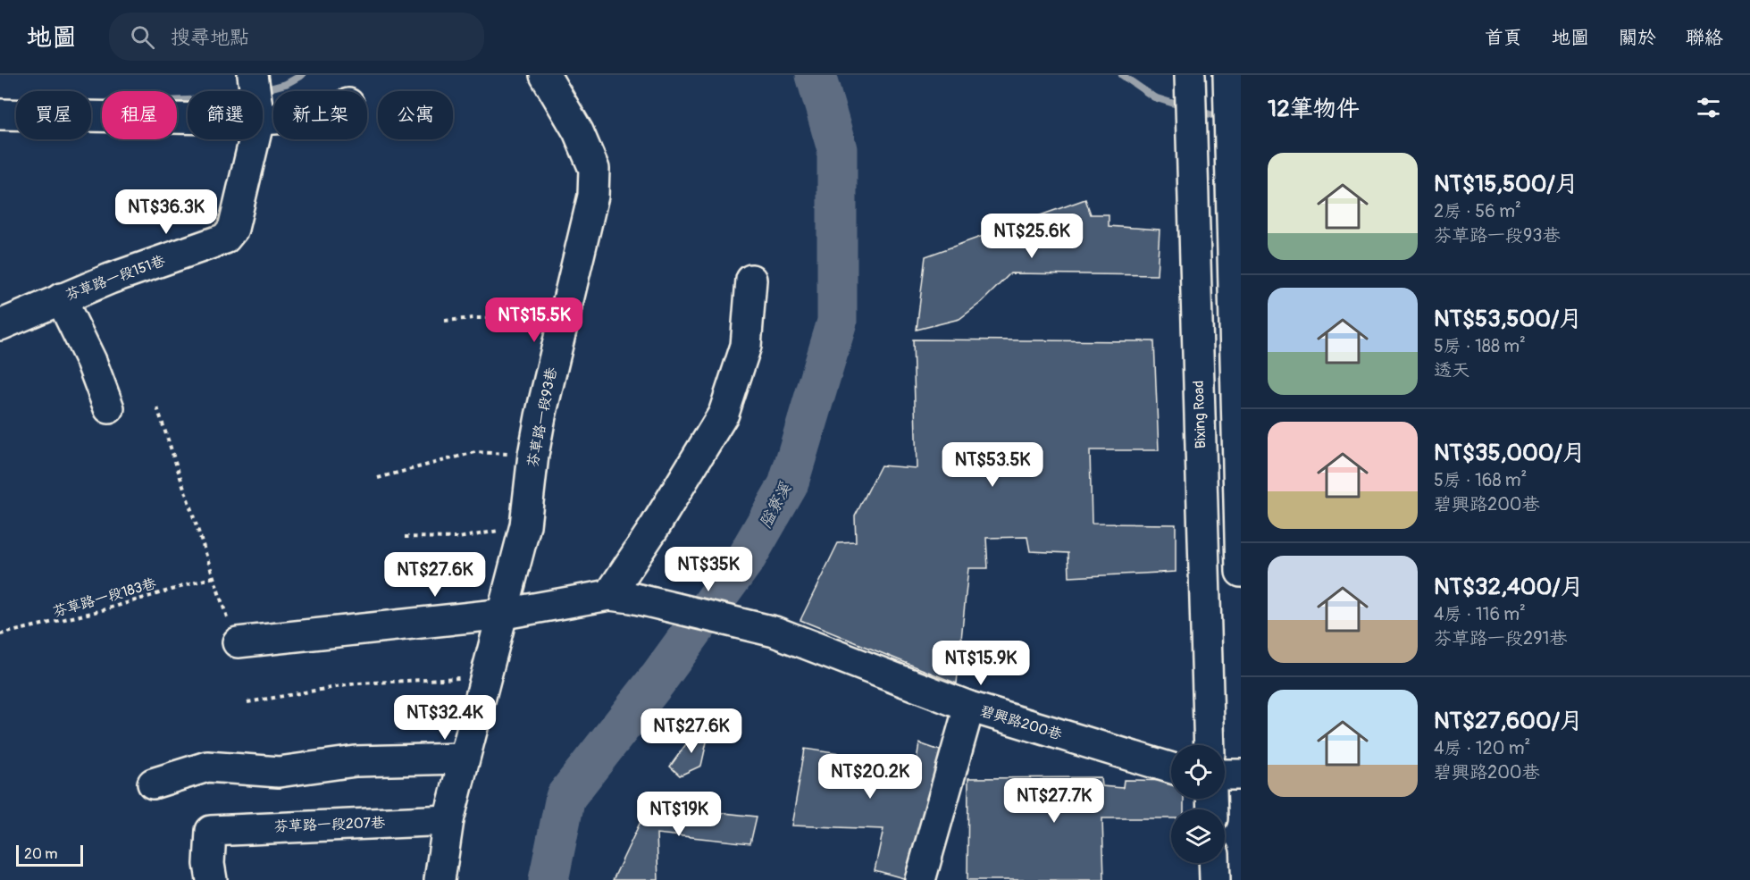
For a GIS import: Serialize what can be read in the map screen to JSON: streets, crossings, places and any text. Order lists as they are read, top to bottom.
{
  "streets": {
    "street": [
      "芬草路一段151巷",
      "Bixing Road",
      "芬草路一段93巷",
      "碧興路200巷",
      "芬草路一段207巷"
    ],
    "path": ["芬草路一段183巷"]
  },
  "crossings": [
    ["芬草路一段93巷", "芬草路一段207巷"]
  ],
  "water": ["隘寮溪"],
  "scale_bar": "20 m",
  "page": {
    "header": "地圖",
    "search": "搜尋地點",
    "nav": [
      "首頁",
      "地圖",
      "關於",
      "聯絡"
    ],
    "heading": "12筆物件",
    "chip": [
      "買屋",
      "租屋",
      "篩選",
      "新上架",
      "公寓"
    ],
    "list": [
      {
        "name": "NT$15,500/月",
        "note": "2房 · 56 m² · 芬草路一段93巷"
      },
      {
        "name": "NT$53,500/月",
        "note": "5房 · 188 m² · 透天"
      },
      {
        "name": "NT$35,000/月",
        "note": "5房 · 168 m² · 碧興路200巷"
      },
      {
        "name": "NT$32,400/月",
        "note": "4房 · 116 m² · 芬草路一段291巷"
      },
      {
        "name": "NT$27,600/月",
        "note": "4房 · 120 m² · 碧興路200巷"
      }
    ],
    "price": [
      "NT$36.3K",
      "NT$25.6K",
      "NT$15.5K",
      "NT$53.5K",
      "NT$35K",
      "NT$27.6K",
      "NT$15.9K",
      "NT$32.4K",
      "NT$27.6K",
      "NT$20.2K",
      "NT$27.7K",
      "NT$19K"
    ],
    "scale": "20 m"
  }
}
